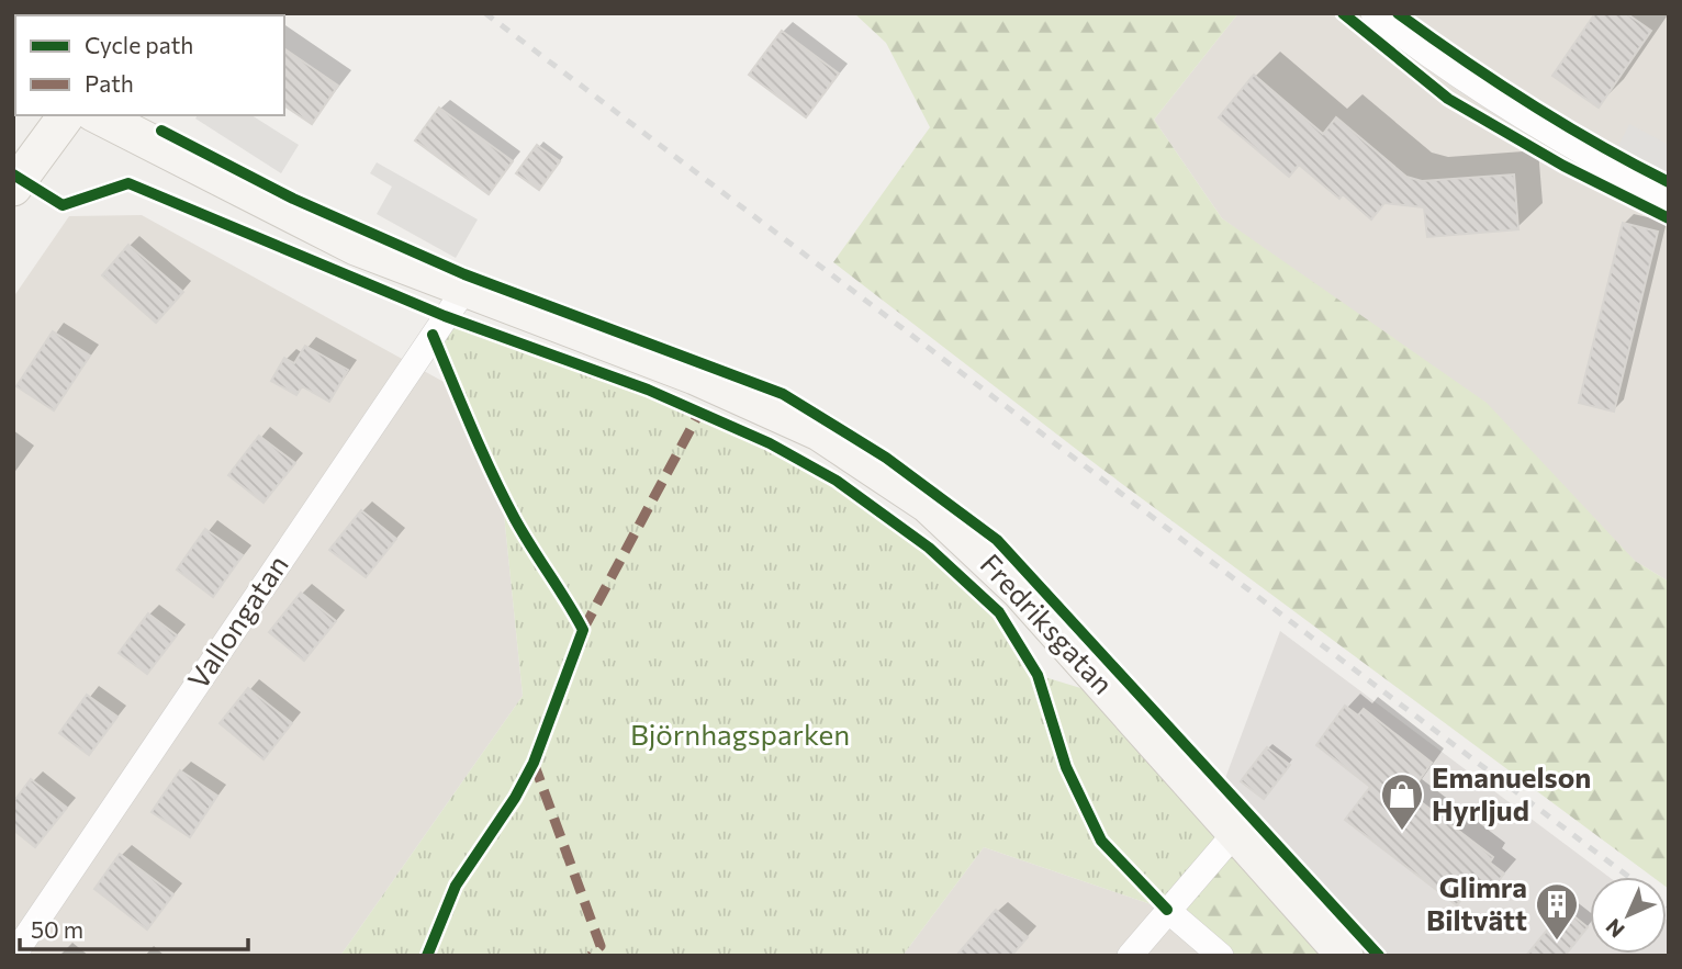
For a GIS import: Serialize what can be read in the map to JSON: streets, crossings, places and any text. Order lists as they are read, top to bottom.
{
  "streets": {
    "street": ["Vallongatan", "Fredriksgatan"]
  },
  "crossings": [
    ["Vallongatan", "Fredriksgatan"]
  ],
  "parks": ["Björnhagsparken"],
  "places": {
    "shop": ["Emanuelson Hyrljud"],
    "building": ["Glimra Biltvätt"]
  },
  "legend": ["Cycle path", "Path"],
  "scale_bar": "50 m",
  "north": "bottom left"
}
